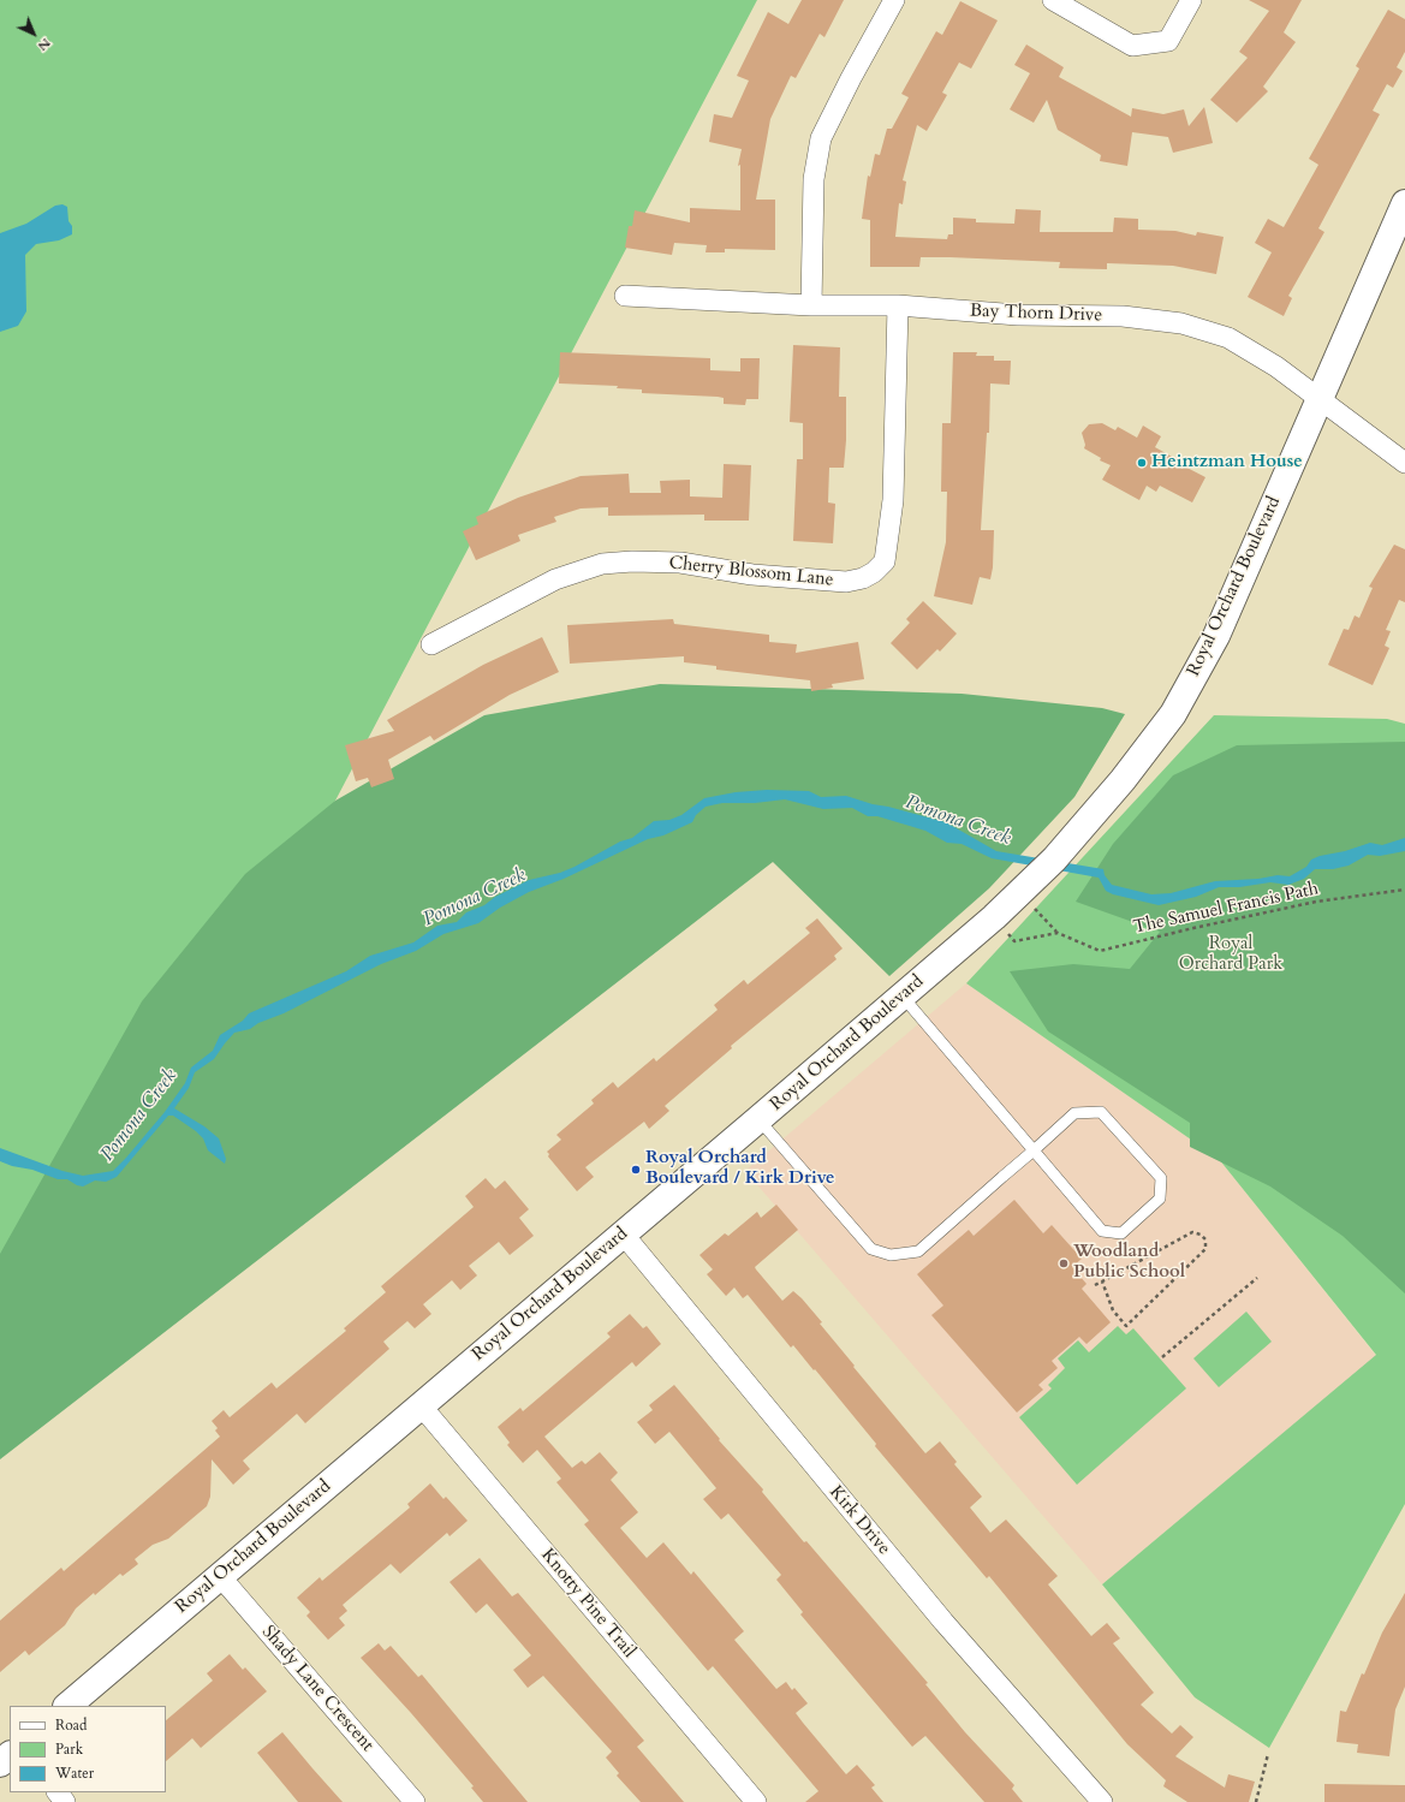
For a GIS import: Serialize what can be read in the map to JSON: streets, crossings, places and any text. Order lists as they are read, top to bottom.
{
  "streets": {
    "street": [
      "Bay Thorn Drive",
      "Cherry Blossom Lane",
      "Royal Orchard Boulevard",
      "Kirk Drive",
      "Knotty Pine Trail",
      "Shady Lane Crescent"
    ],
    "path": ["The Samuel Francis Path"]
  },
  "crossings": [
    ["Bay Thorn Drive", "Cherry Blossom Lane"],
    ["Bay Thorn Drive", "Royal Orchard Boulevard"],
    ["Royal Orchard Boulevard", "The Samuel Francis Path"],
    ["Royal Orchard Boulevard", "Kirk Drive"],
    ["Royal Orchard Boulevard", "Knotty Pine Trail"],
    ["Royal Orchard Boulevard", "Shady Lane Crescent"]
  ],
  "water": ["Pomona Creek"],
  "parks": ["Royal Orchard Park"],
  "places": ["Heintzman House", "Royal Orchard Boulevard / Kirk Drive", "Woodland Public School"],
  "legend": ["Road", "Park", "Water"],
  "north": "bottom right"
}
